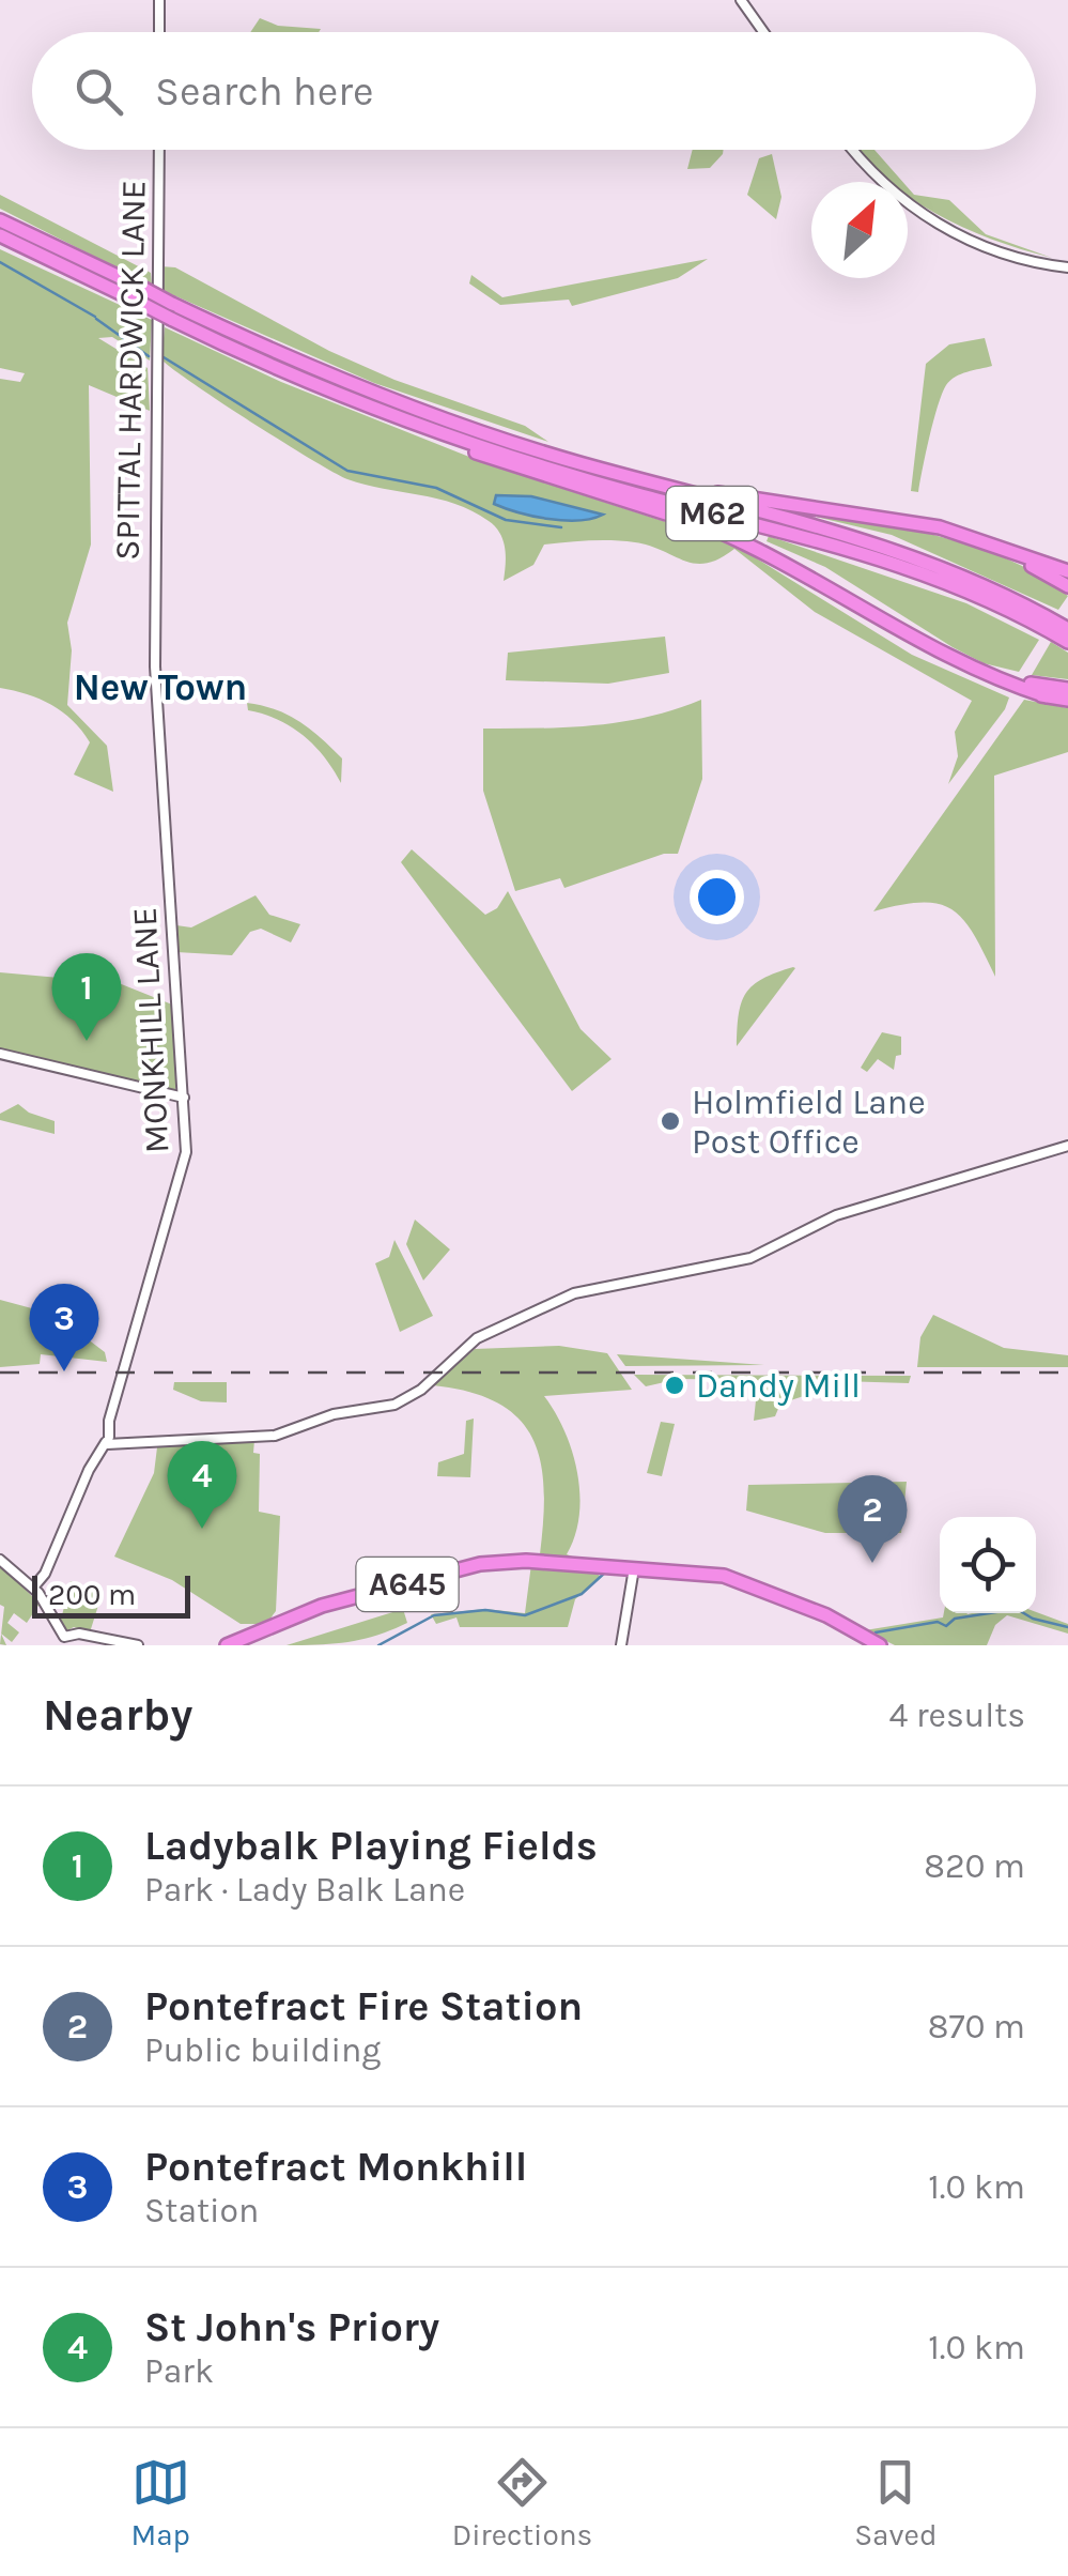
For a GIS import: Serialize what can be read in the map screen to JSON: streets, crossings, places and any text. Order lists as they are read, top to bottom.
{
  "streets": {
    "highway": ["M62", "A645"],
    "street": ["SPITTAL HARDWICK LANE", "MONKHILL LANE"]
  },
  "crossings": [
    ["SPITTAL HARDWICK LANE", "MONKHILL LANE"]
  ],
  "districts": ["New Town"],
  "places": ["Holmfield Lane Post Office", "Dandy Mill"],
  "scale_bar": "200 m",
  "north": "top right",
  "page": {
    "search": "Search here",
    "pins": [
      "1",
      "3",
      "4",
      "2"
    ],
    "scale": "200 m",
    "heading": ["Nearby", "4 results"],
    "list": [
      {
        "mark": "1",
        "name": "Ladybalk Playing Fields",
        "note": "Park · Lady Balk Lane",
        "value": "820 m"
      },
      {
        "mark": "2",
        "name": "Pontefract Fire Station",
        "note": "Public building",
        "value": "870 m"
      },
      {
        "mark": "3",
        "name": "Pontefract Monkhill",
        "note": "Station",
        "value": "1.0 km"
      },
      {
        "mark": "4",
        "name": "St John's Priory",
        "note": "Park",
        "value": "1.0 km"
      }
    ],
    "nav": ["Map", "Directions", "Saved"]
  }
}
